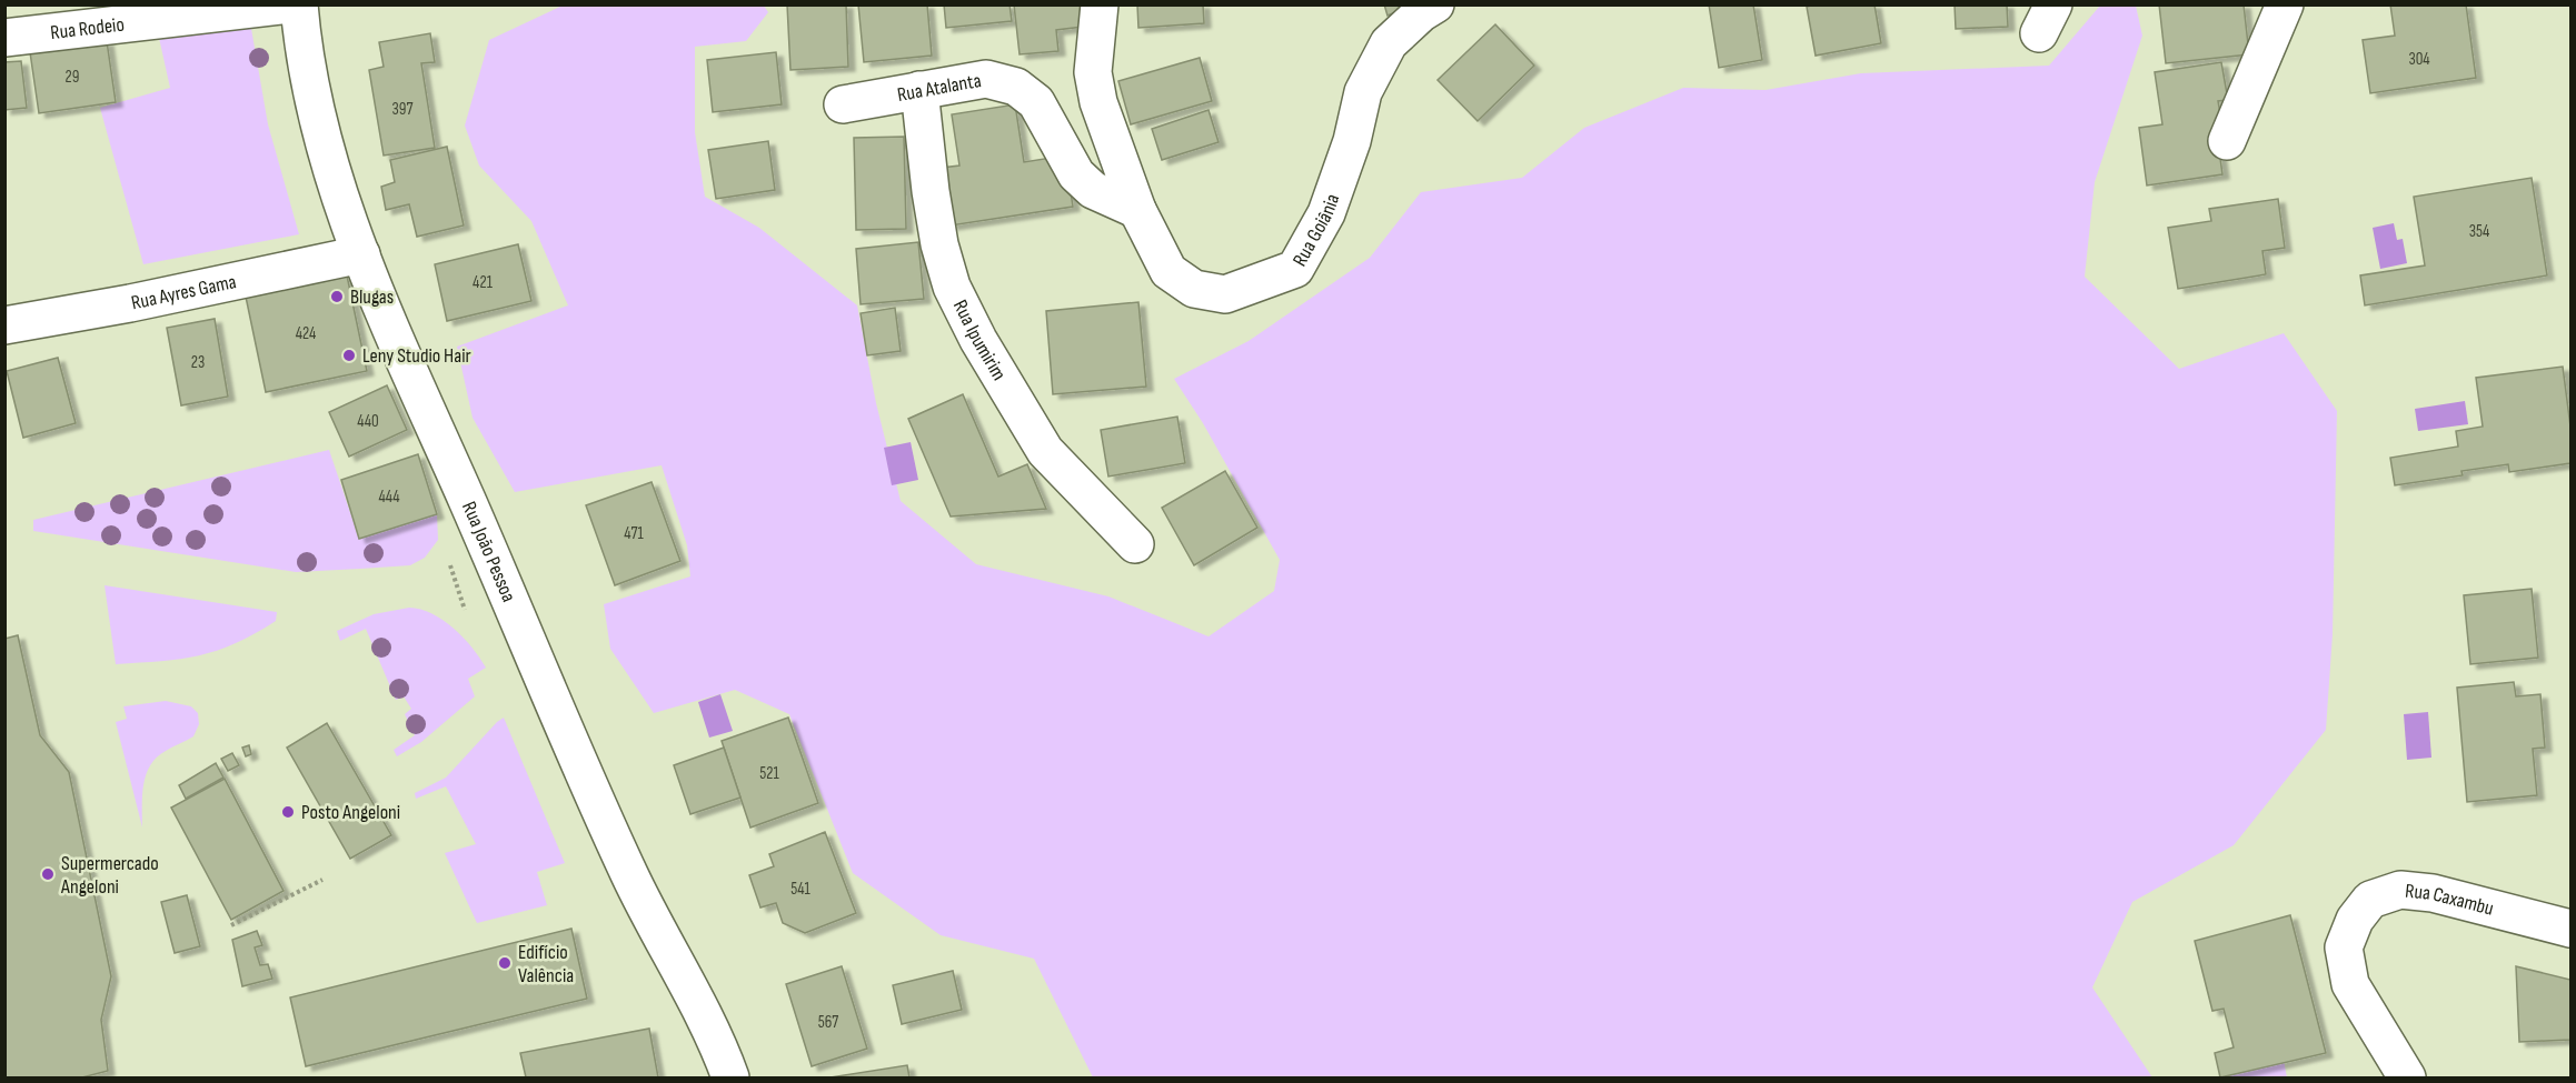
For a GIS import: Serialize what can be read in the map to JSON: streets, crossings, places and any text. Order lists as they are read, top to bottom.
{
  "streets": {
    "street": [
      "Rua Rodeio",
      "Rua Atalanta",
      "Rua Goiânia",
      "Rua Ayres Gama",
      "Rua Ipumirim",
      "Rua João Pessoa",
      "Rua Caxambu"
    ]
  },
  "crossings": [
    ["Rua Atalanta", "Rua Goiânia"],
    ["Rua Atalanta", "Rua Ipumirim"],
    ["Rua Ayres Gama", "Rua João Pessoa"]
  ],
  "places": [
    "Blugas",
    "Leny Studio Hair",
    "Posto Angeloni",
    "Supermercado Angeloni",
    "Edifício Valência"
  ],
  "house_numbers": [
    "304",
    "29",
    "397",
    "354",
    "421",
    "424",
    "23",
    "440",
    "444",
    "471",
    "521",
    "541",
    "567"
  ]
}
